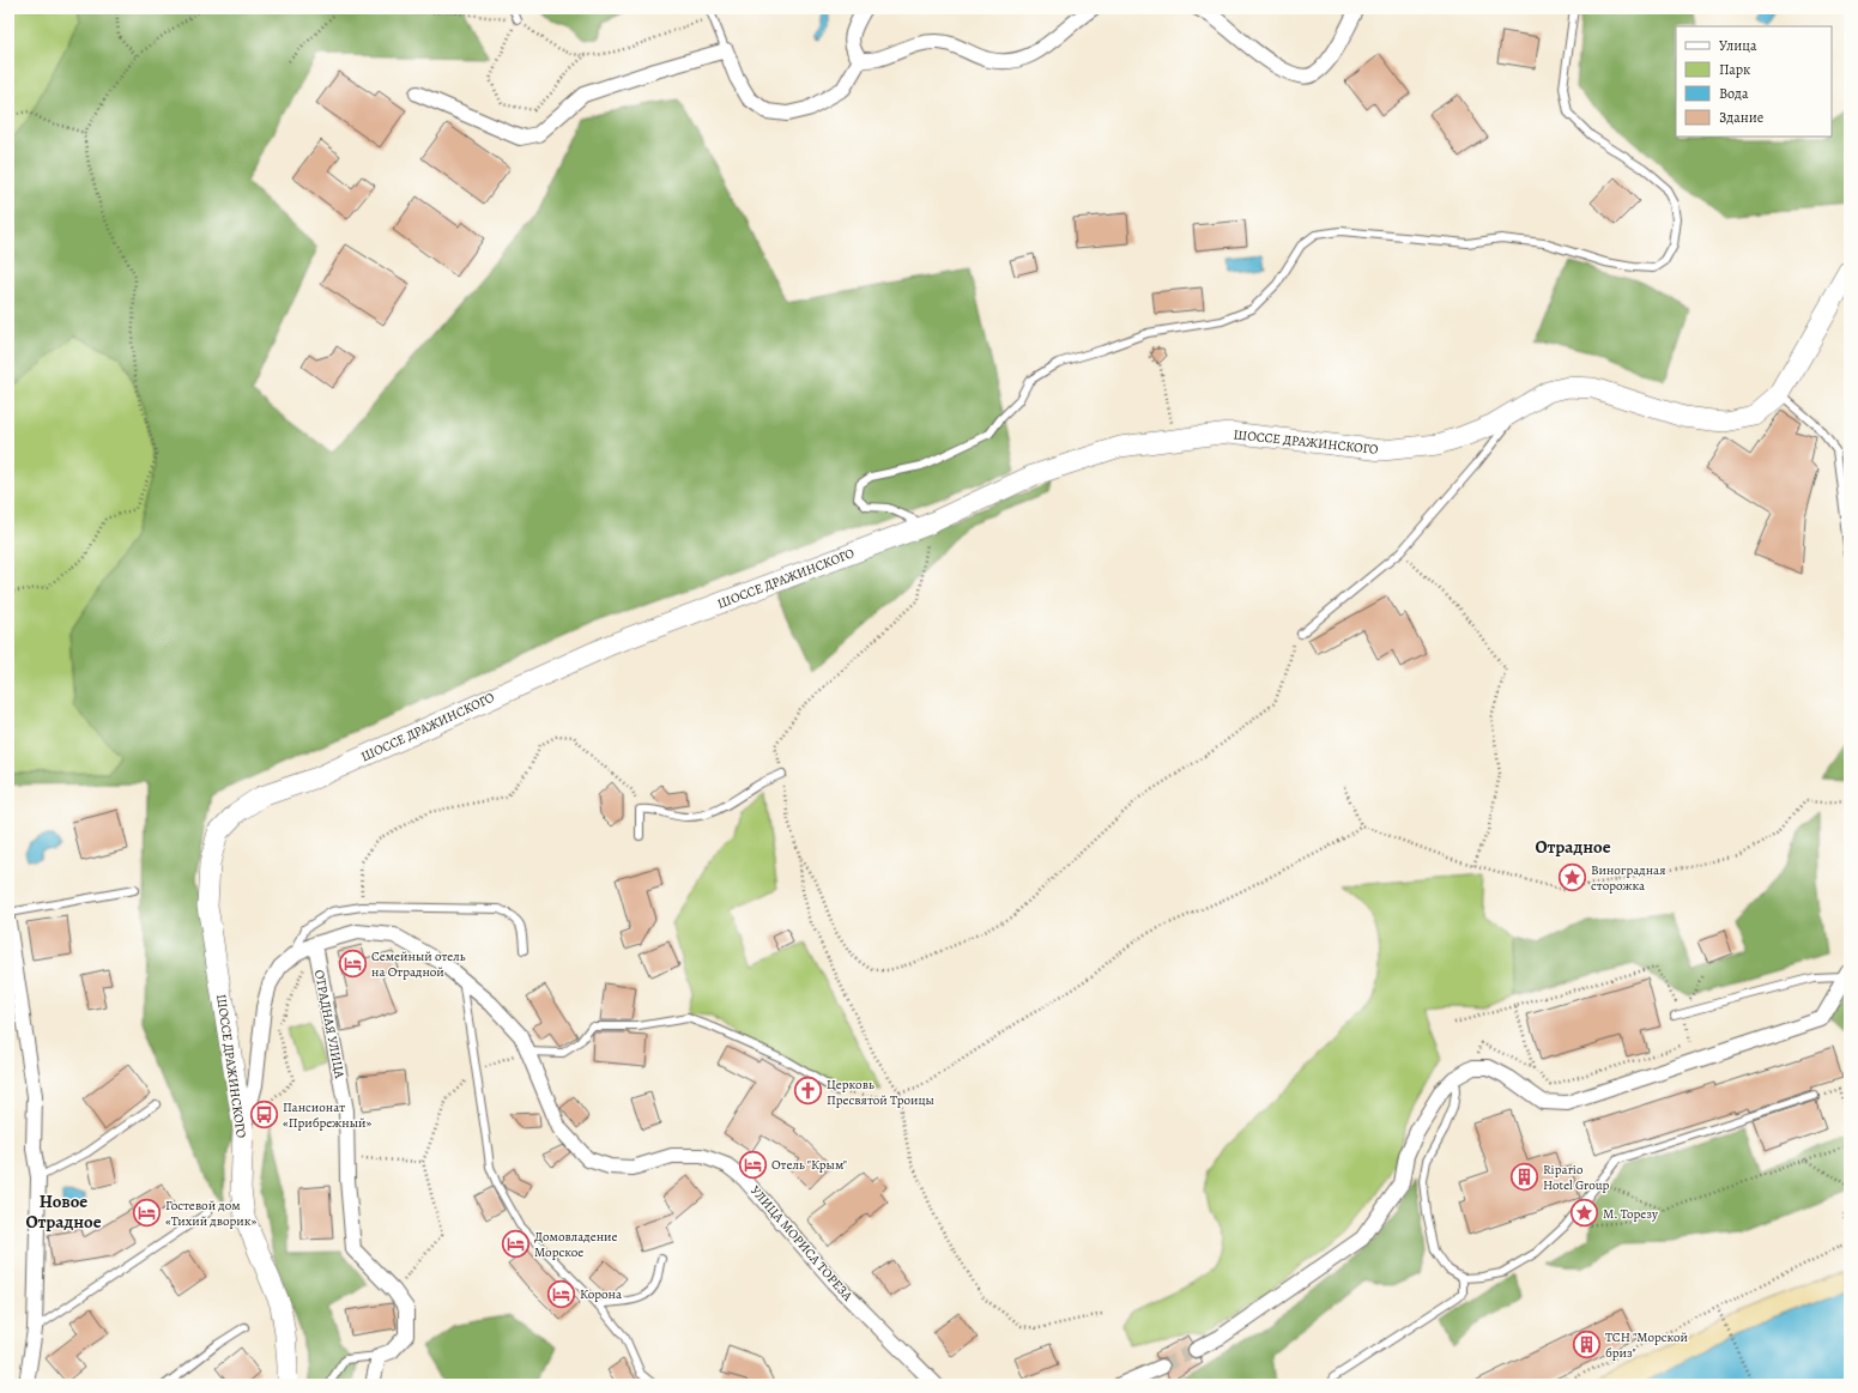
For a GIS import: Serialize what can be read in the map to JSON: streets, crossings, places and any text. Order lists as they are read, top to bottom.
{
  "streets": {
    "main road": ["ШОССЕ ДРАЖИНСКОГО"],
    "street": ["ОТРАДНАЯ УЛИЦА", "УЛИЦА МОРИСА ТОРЕЗА"]
  },
  "districts": ["Отрадное", "Новое Отрадное"],
  "places": {
    "place": ["Виноградная сторожка", "М. Торезу"],
    "hotel": [
      "Семейный отель на Отрадной",
      "Отель \"Крым\"",
      "Гостевой дом «Тихий дворик»",
      "Домовладение Морское",
      "Корона"
    ],
    "church": ["Церковь Пресвятой Троицы"],
    "bus stop": ["Пансионат «Прибрежный»"],
    "building": ["Ripario Hotel Group", "ТСН \"Морской бриз\""]
  },
  "legend": [
    "Улица",
    "Парк",
    "Вода",
    "Здание"
  ]
}
